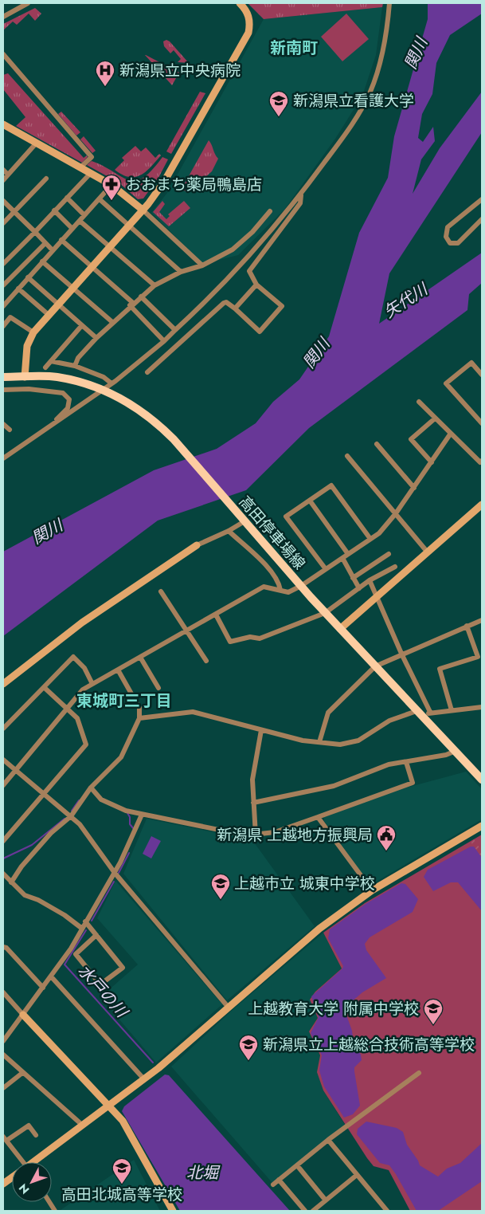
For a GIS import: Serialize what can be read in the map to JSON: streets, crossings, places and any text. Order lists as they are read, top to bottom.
{
  "streets": {
    "main road": ["高田停車場線"]
  },
  "districts": ["新南町", "東城町三丁目"],
  "water": [
    "関川",
    "矢代川",
    "水戸の川",
    "北堀"
  ],
  "places": {
    "hospital": ["新潟県立中央病院"],
    "school or university": [
      "新潟県立看護大学",
      "上越市立 城東中学校",
      "上越教育大学 附属中学校",
      "新潟県立上越総合技術高等学校",
      "高田北城高等学校"
    ],
    "pharmacy": ["おおまち薬局鴨島店"],
    "public building": ["新潟県 上越地方振興局"]
  },
  "north": "bottom left"
}
